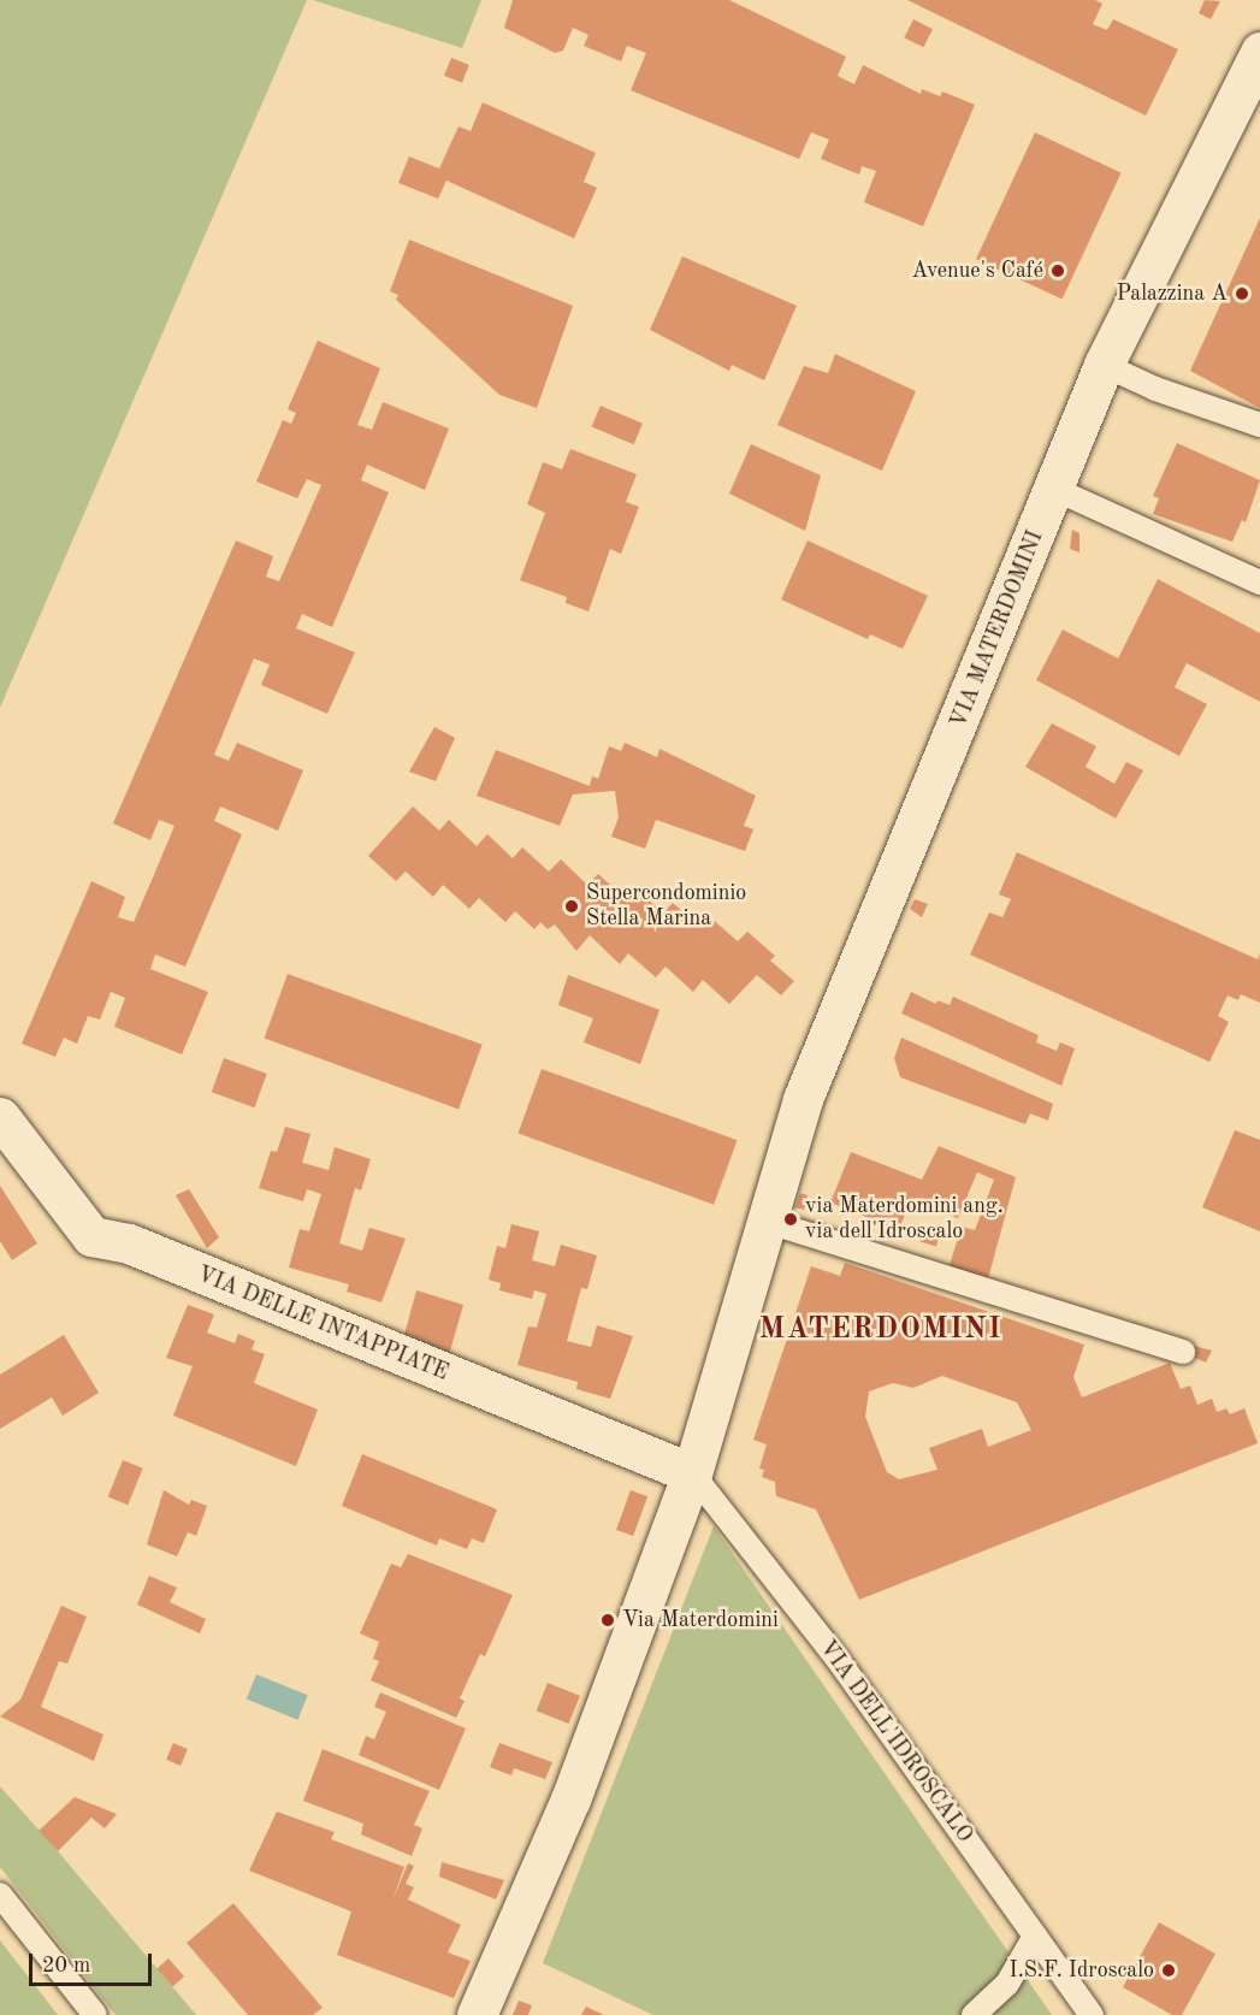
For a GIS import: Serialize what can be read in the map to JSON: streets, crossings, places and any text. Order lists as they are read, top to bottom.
{
  "streets": {
    "street": ["VIA MATERDOMINI", "VIA DELLE INTAPPIATE"],
    "lane": ["VIA DELL'IDROSCALO"]
  },
  "crossings": [
    ["VIA MATERDOMINI", "VIA DELLE INTAPPIATE"],
    ["VIA MATERDOMINI", "VIA DELL'IDROSCALO"],
    ["VIA DELLE INTAPPIATE", "VIA DELL'IDROSCALO"]
  ],
  "districts": ["MATERDOMINI"],
  "places": [
    "Avenue's Café",
    "Palazzina A",
    "Supercondominio Stella Marina",
    "via Materdomini ang. via dell'Idroscalo",
    "Via Materdomini",
    "I.S.F. Idroscalo"
  ],
  "scale_bar": "20 m"
}
